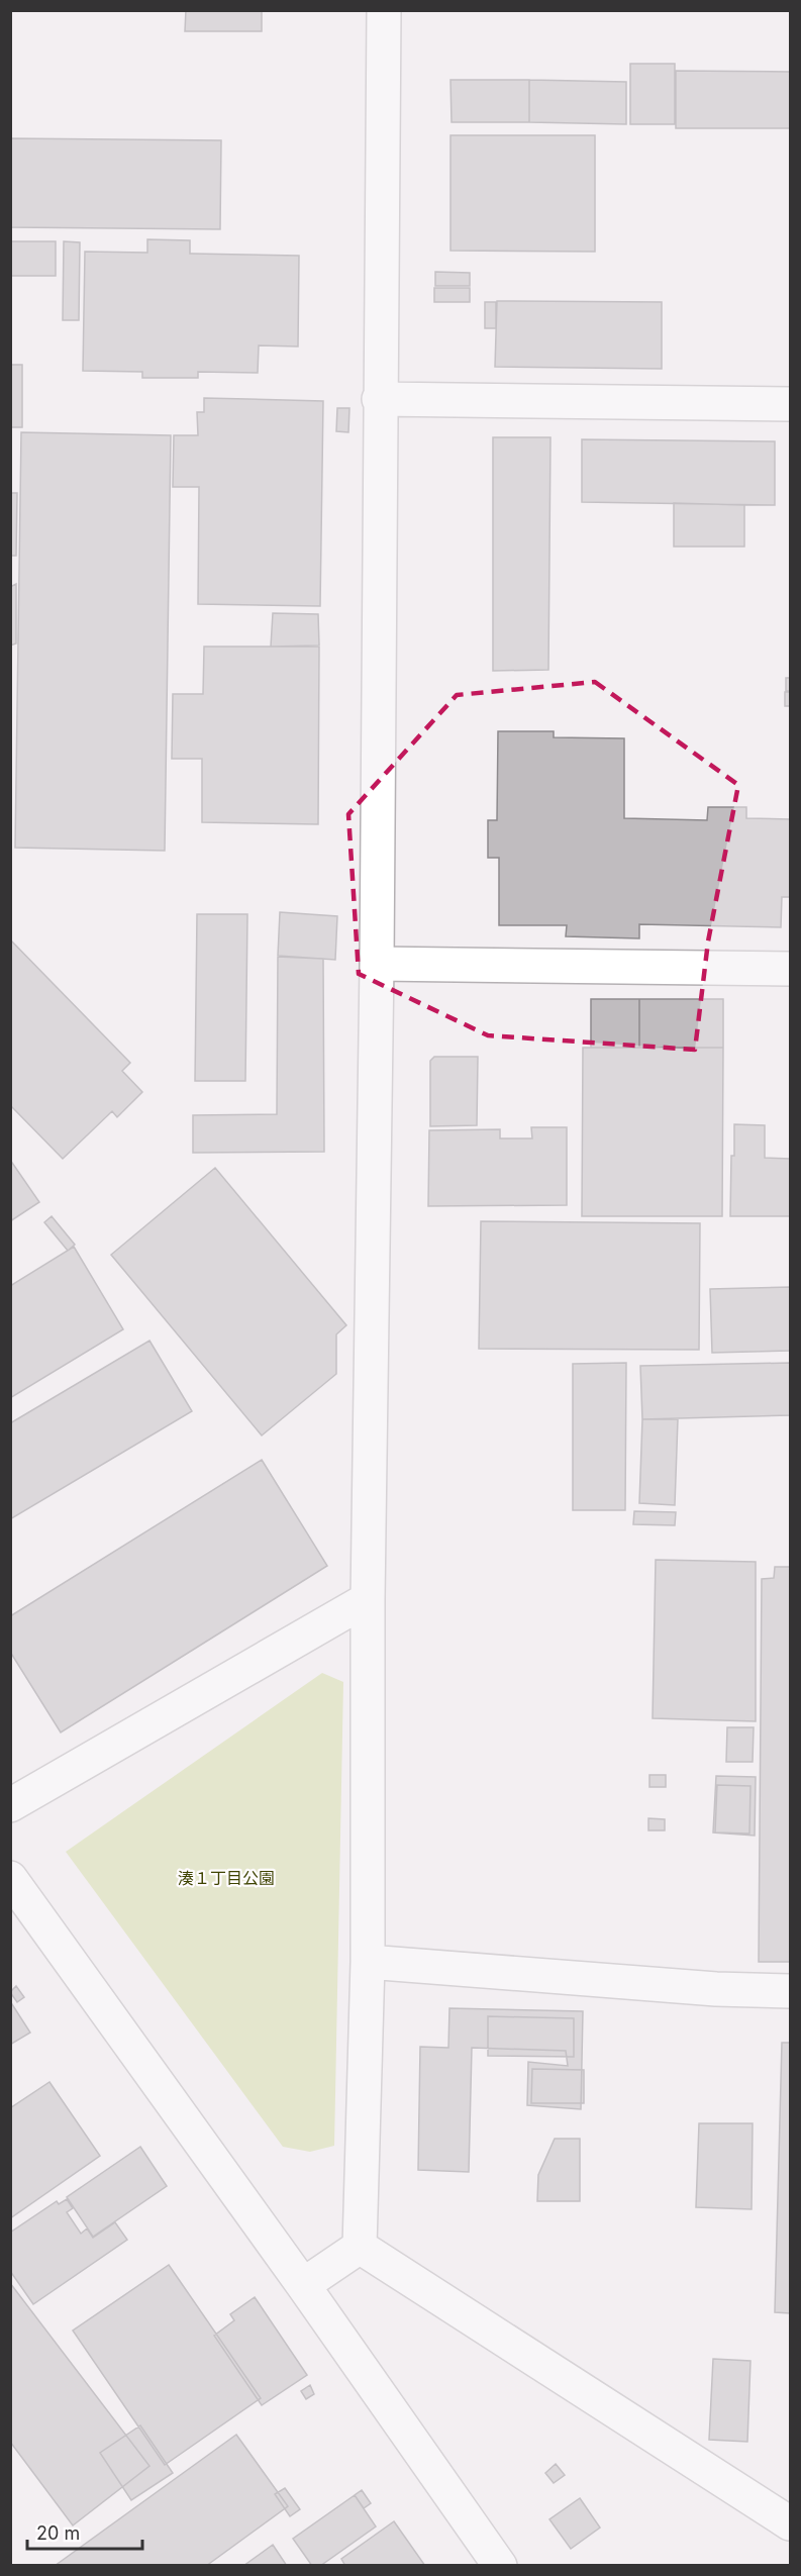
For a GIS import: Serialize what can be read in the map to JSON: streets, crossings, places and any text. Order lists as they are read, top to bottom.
{
  "parks": ["湊１丁目公園"],
  "scale_bar": "20 m"
}
